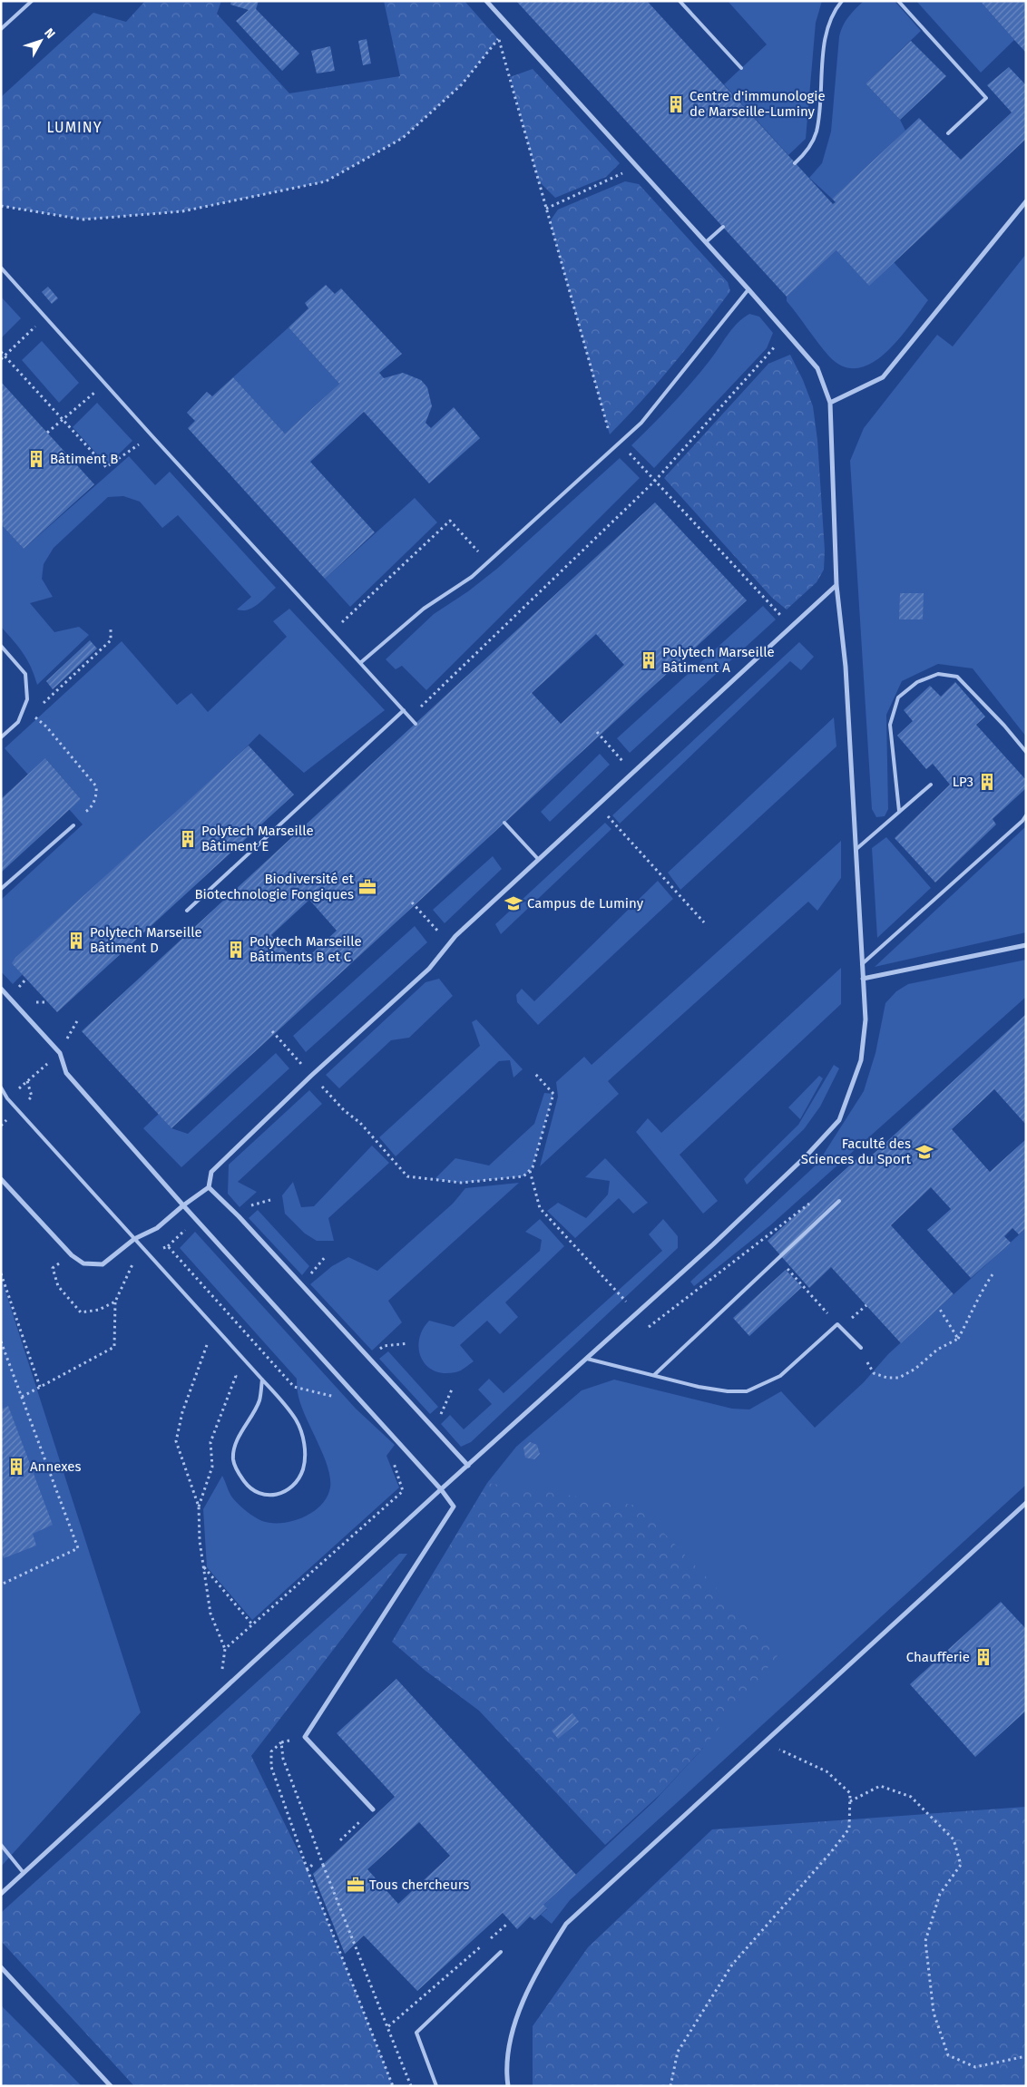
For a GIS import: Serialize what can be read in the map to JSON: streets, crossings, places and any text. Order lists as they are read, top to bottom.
{
  "districts": ["LUMINY"],
  "places": {
    "building": [
      "Centre d'immunologie de Marseille-Luminy",
      "Bâtiment B",
      "Polytech Marseille Bâtiment A",
      "LP3",
      "Polytech Marseille Bâtiment E",
      "Polytech Marseille Bâtiment D",
      "Polytech Marseille Bâtiments B et C",
      "Annexes",
      "Chaufferie"
    ],
    "office": ["Biodiversité et Biotechnologie Fongiques", "Tous chercheurs"],
    "school or university": ["Campus de Luminy", "Faculté des Sciences du Sport"]
  },
  "north": "top right"
}
